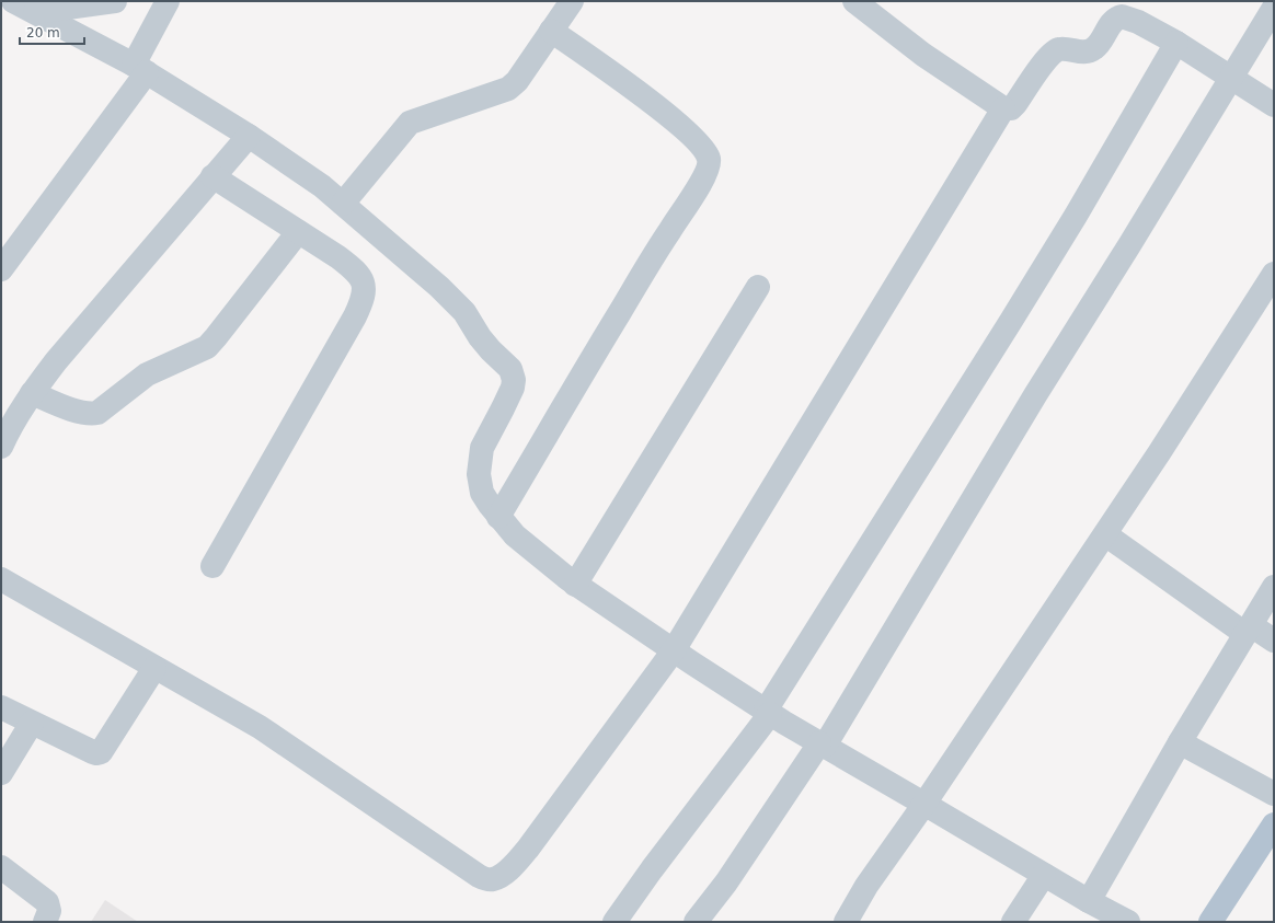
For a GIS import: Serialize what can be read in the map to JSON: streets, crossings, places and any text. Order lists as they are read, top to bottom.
{
  "scale_bar": "20 m"
}
